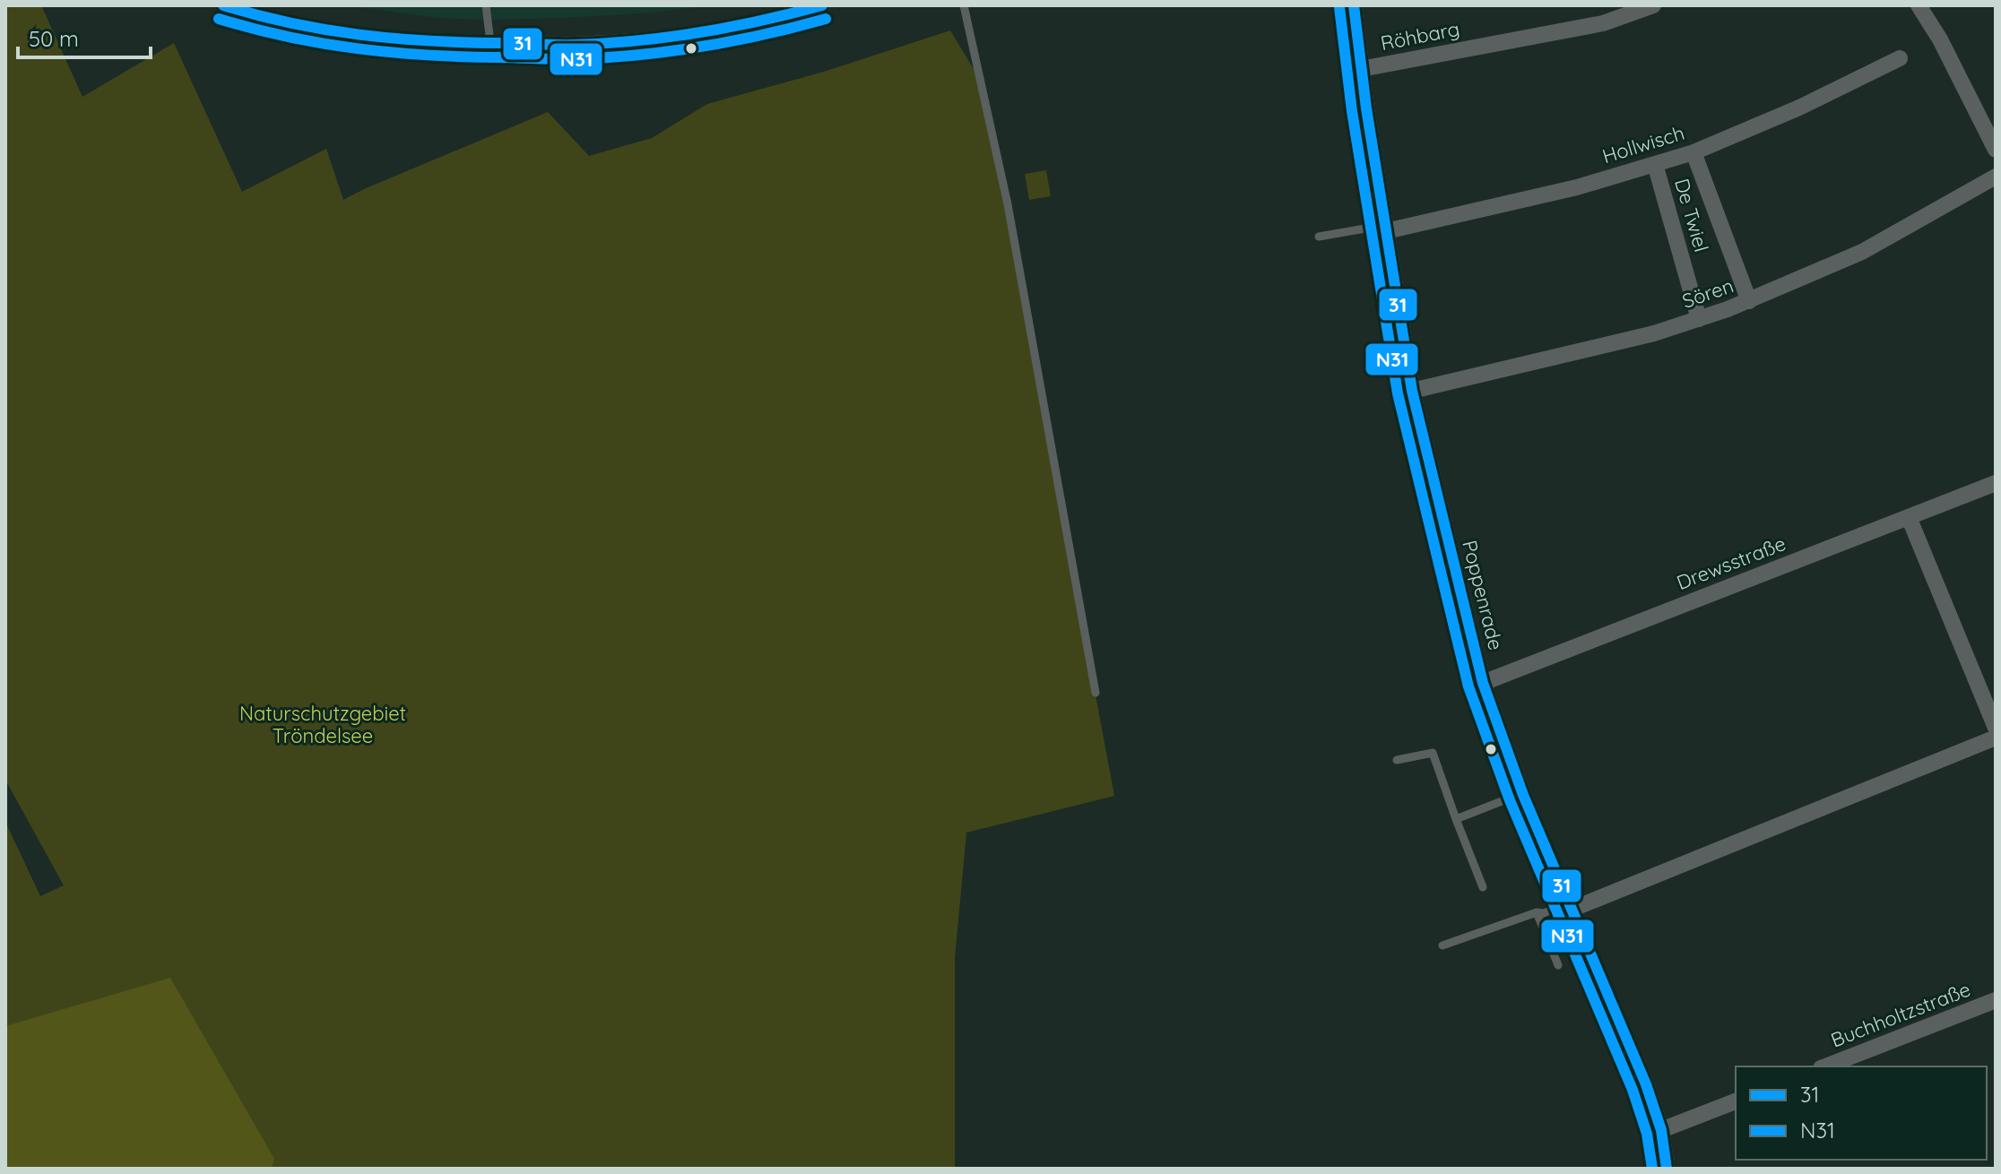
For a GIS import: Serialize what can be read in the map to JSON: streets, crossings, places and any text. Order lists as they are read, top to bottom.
{
  "streets": {
    "street": [
      "Röhbarg",
      "Hollwisch",
      "De Twiel",
      "Sören",
      "Drewsstraße",
      "Poppenrade",
      "Buchholtzstraße"
    ]
  },
  "crossings": [
    ["Röhbarg", "Poppenrade"],
    ["Hollwisch", "De Twiel"],
    ["Hollwisch", "Poppenrade"],
    ["De Twiel", "Sören"],
    ["Sören", "Poppenrade"],
    ["Drewsstraße", "Poppenrade"]
  ],
  "parks": ["Naturschutzgebiet Tröndelsee"],
  "lines": ["transit line 31", "transit line N31"],
  "legend": ["31", "N31"],
  "scale_bar": "50 m"
}
